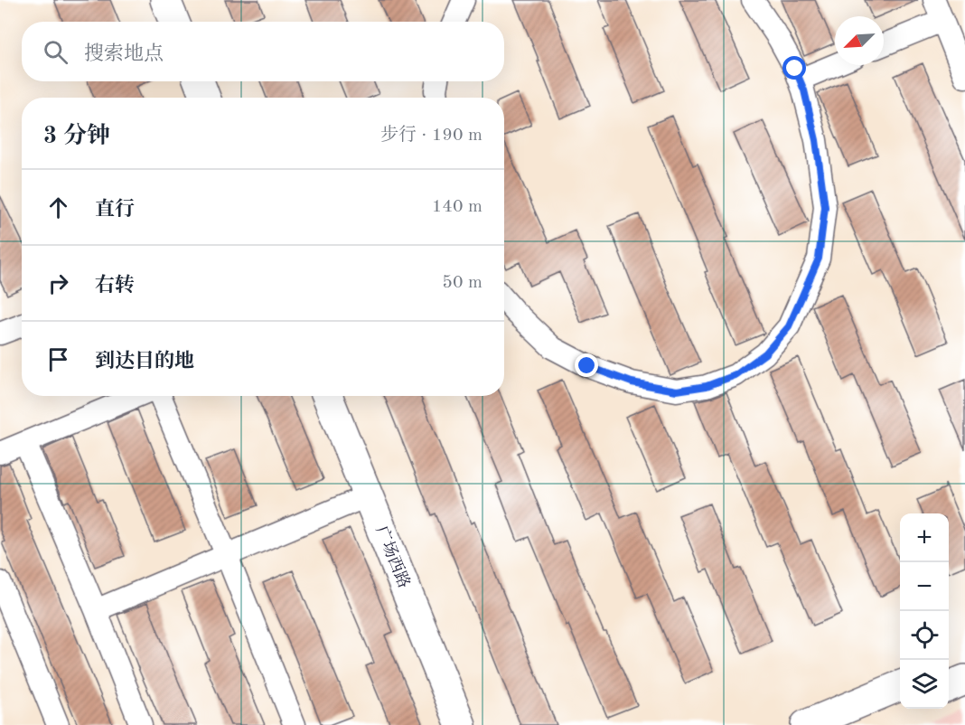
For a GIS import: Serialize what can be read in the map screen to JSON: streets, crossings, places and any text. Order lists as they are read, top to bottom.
{
  "streets": {
    "main road": ["广场西路"]
  },
  "north": "bottom left",
  "page": {
    "search": "搜索地点",
    "heading": ["3 分钟", "步行 · 190 m"],
    "list": [
      ["直行", "140 m"],
      ["右转", "50 m"],
      "到达目的地"
    ],
    "map_buttons": ["+", "−"]
  }
}
